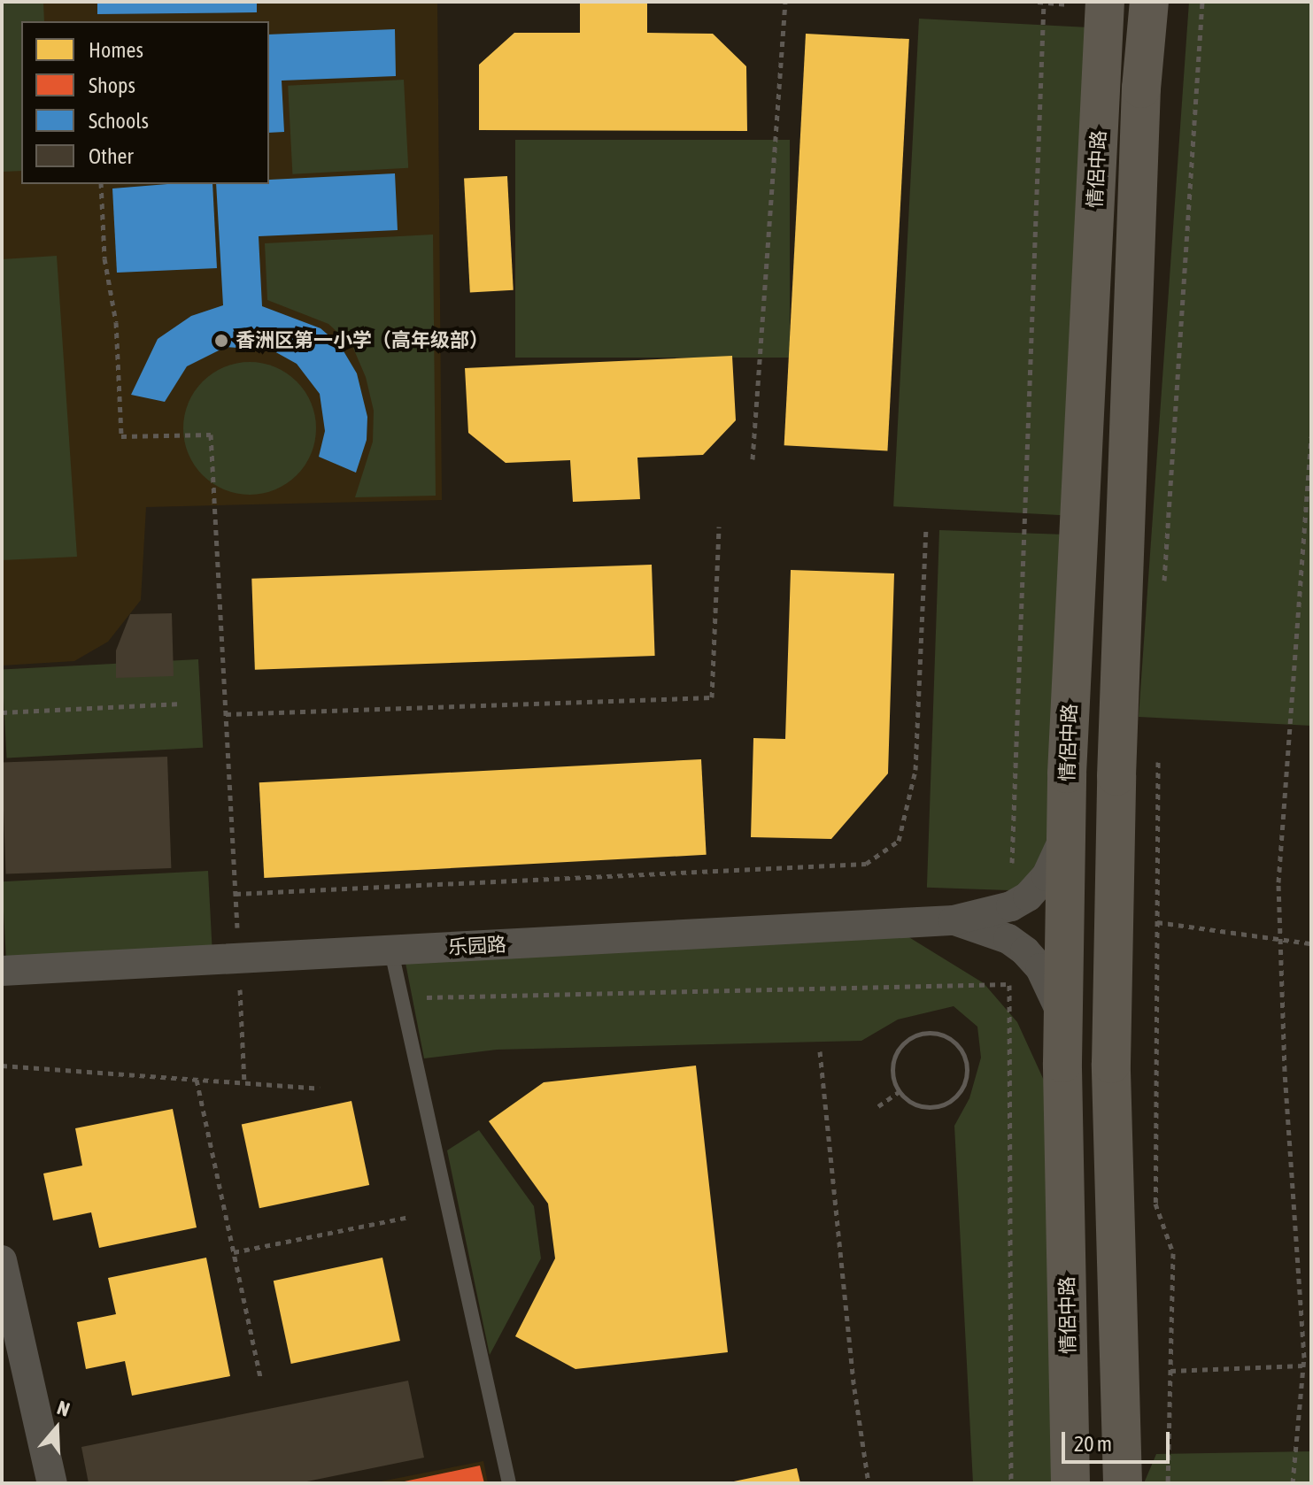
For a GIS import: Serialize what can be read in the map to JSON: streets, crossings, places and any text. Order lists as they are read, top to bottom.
{
  "streets": {
    "highway": ["情侶中路"],
    "street": ["乐园路"]
  },
  "places": ["香洲区第一小学（高年级部）"],
  "legend": [
    "Homes",
    "Shops",
    "Schools",
    "Other"
  ],
  "scale_bar": "20 m",
  "north": "top"
}
